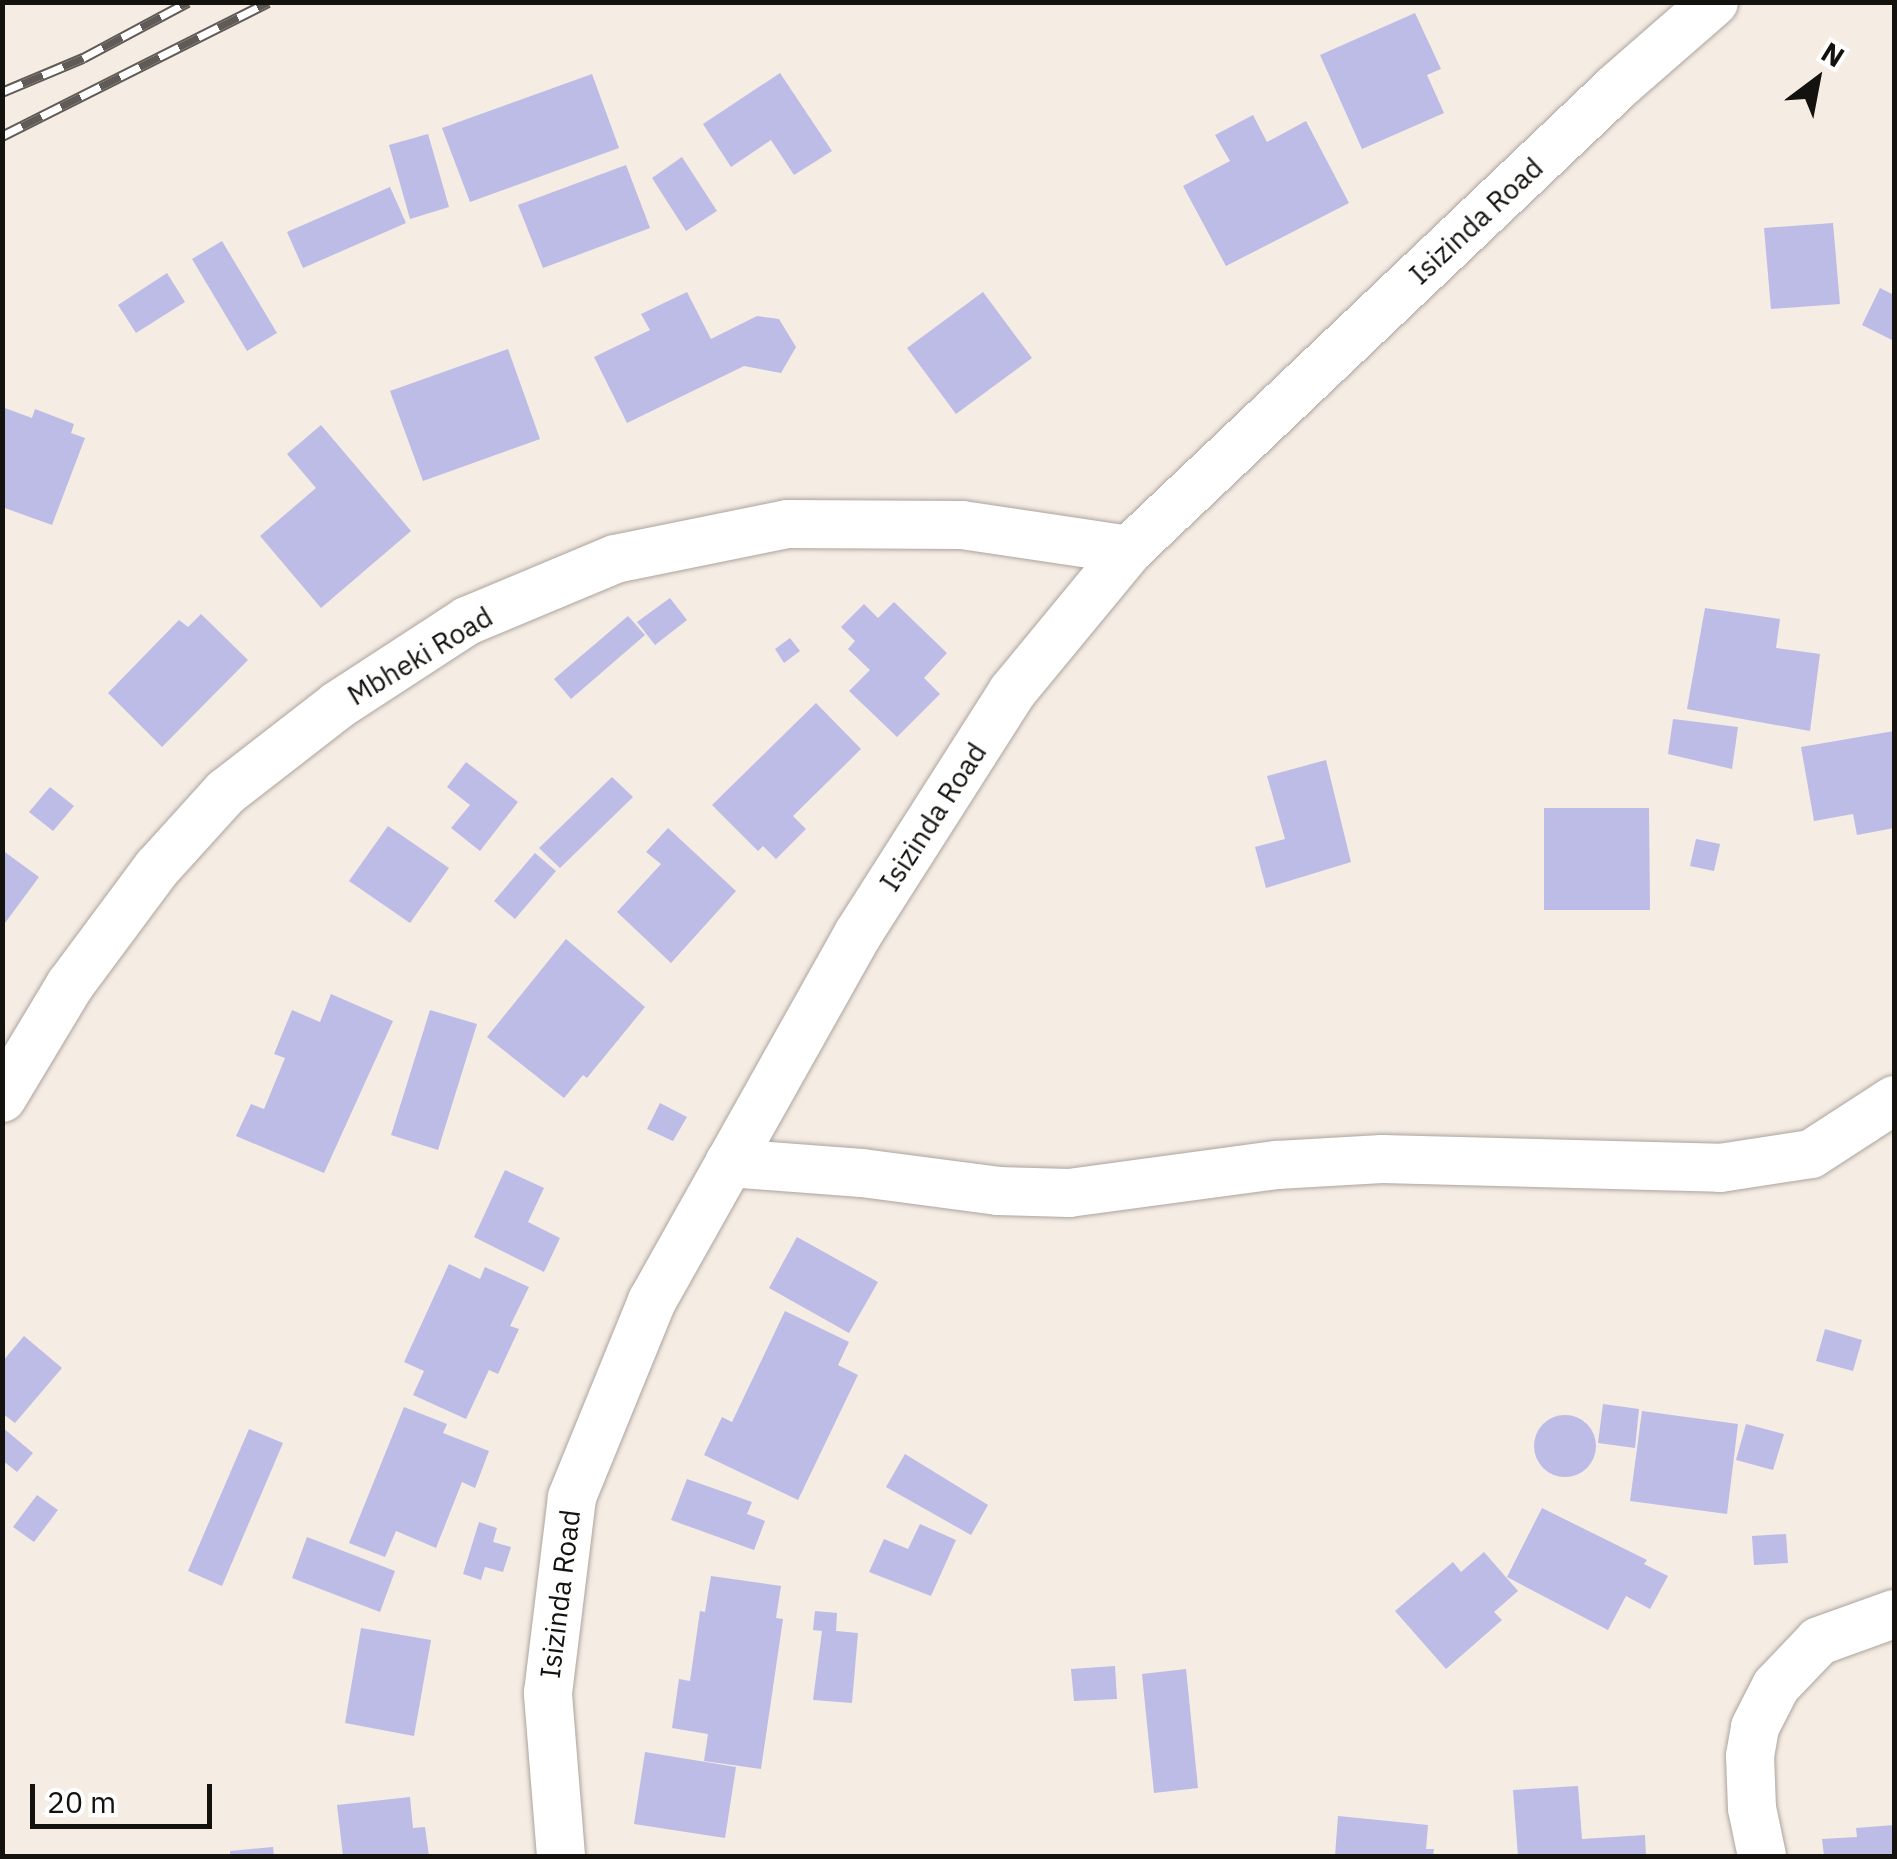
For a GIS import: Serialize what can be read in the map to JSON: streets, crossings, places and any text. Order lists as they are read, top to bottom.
{
  "streets": {
    "street": ["Isizinda Road", "Mbheki Road"]
  },
  "crossings": [
    ["Isizinda Road", "Mbheki Road"]
  ],
  "scale_bar": "20 m",
  "north": "top right"
}
